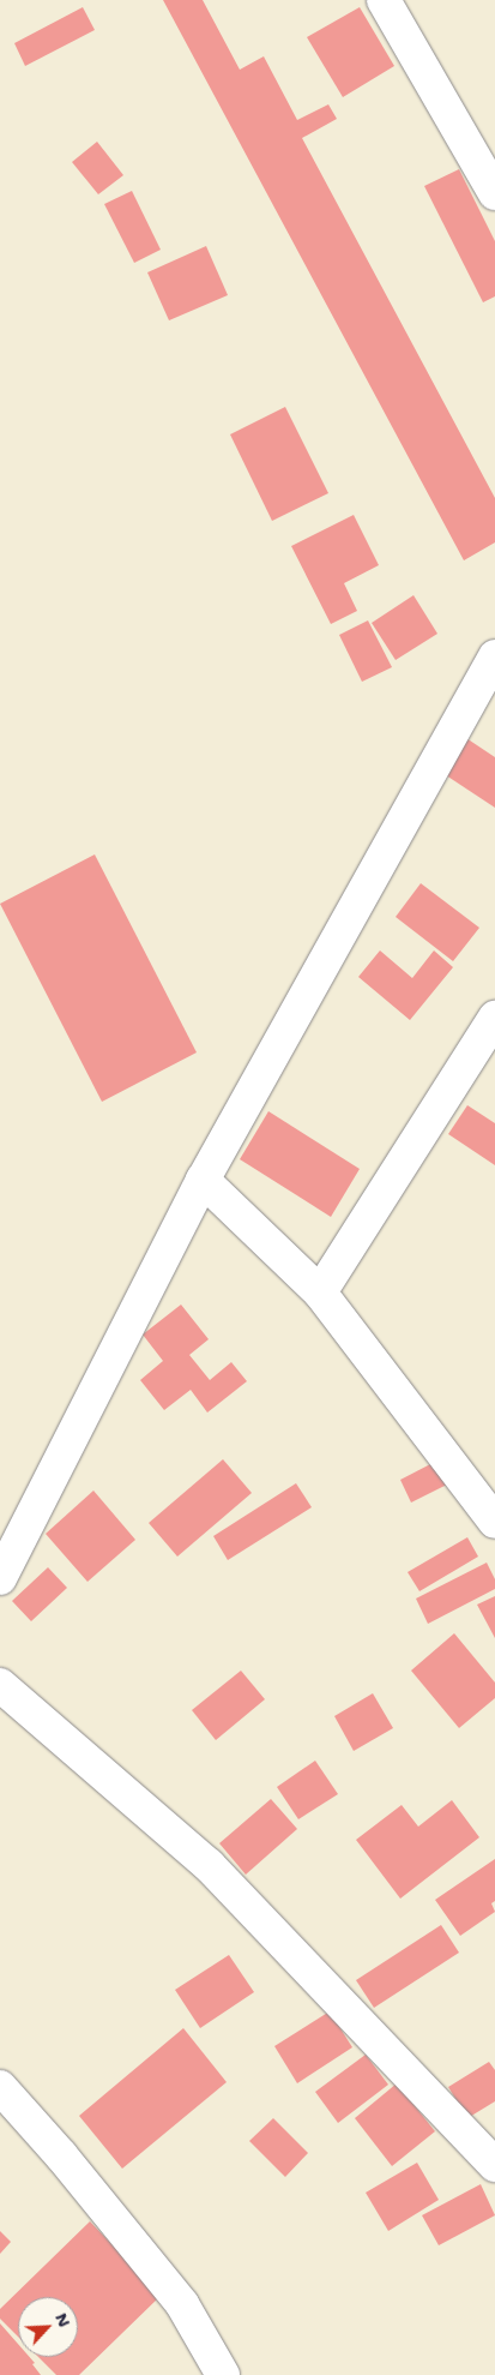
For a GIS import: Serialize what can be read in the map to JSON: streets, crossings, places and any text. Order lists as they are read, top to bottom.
{
  "north": "top right"
}
